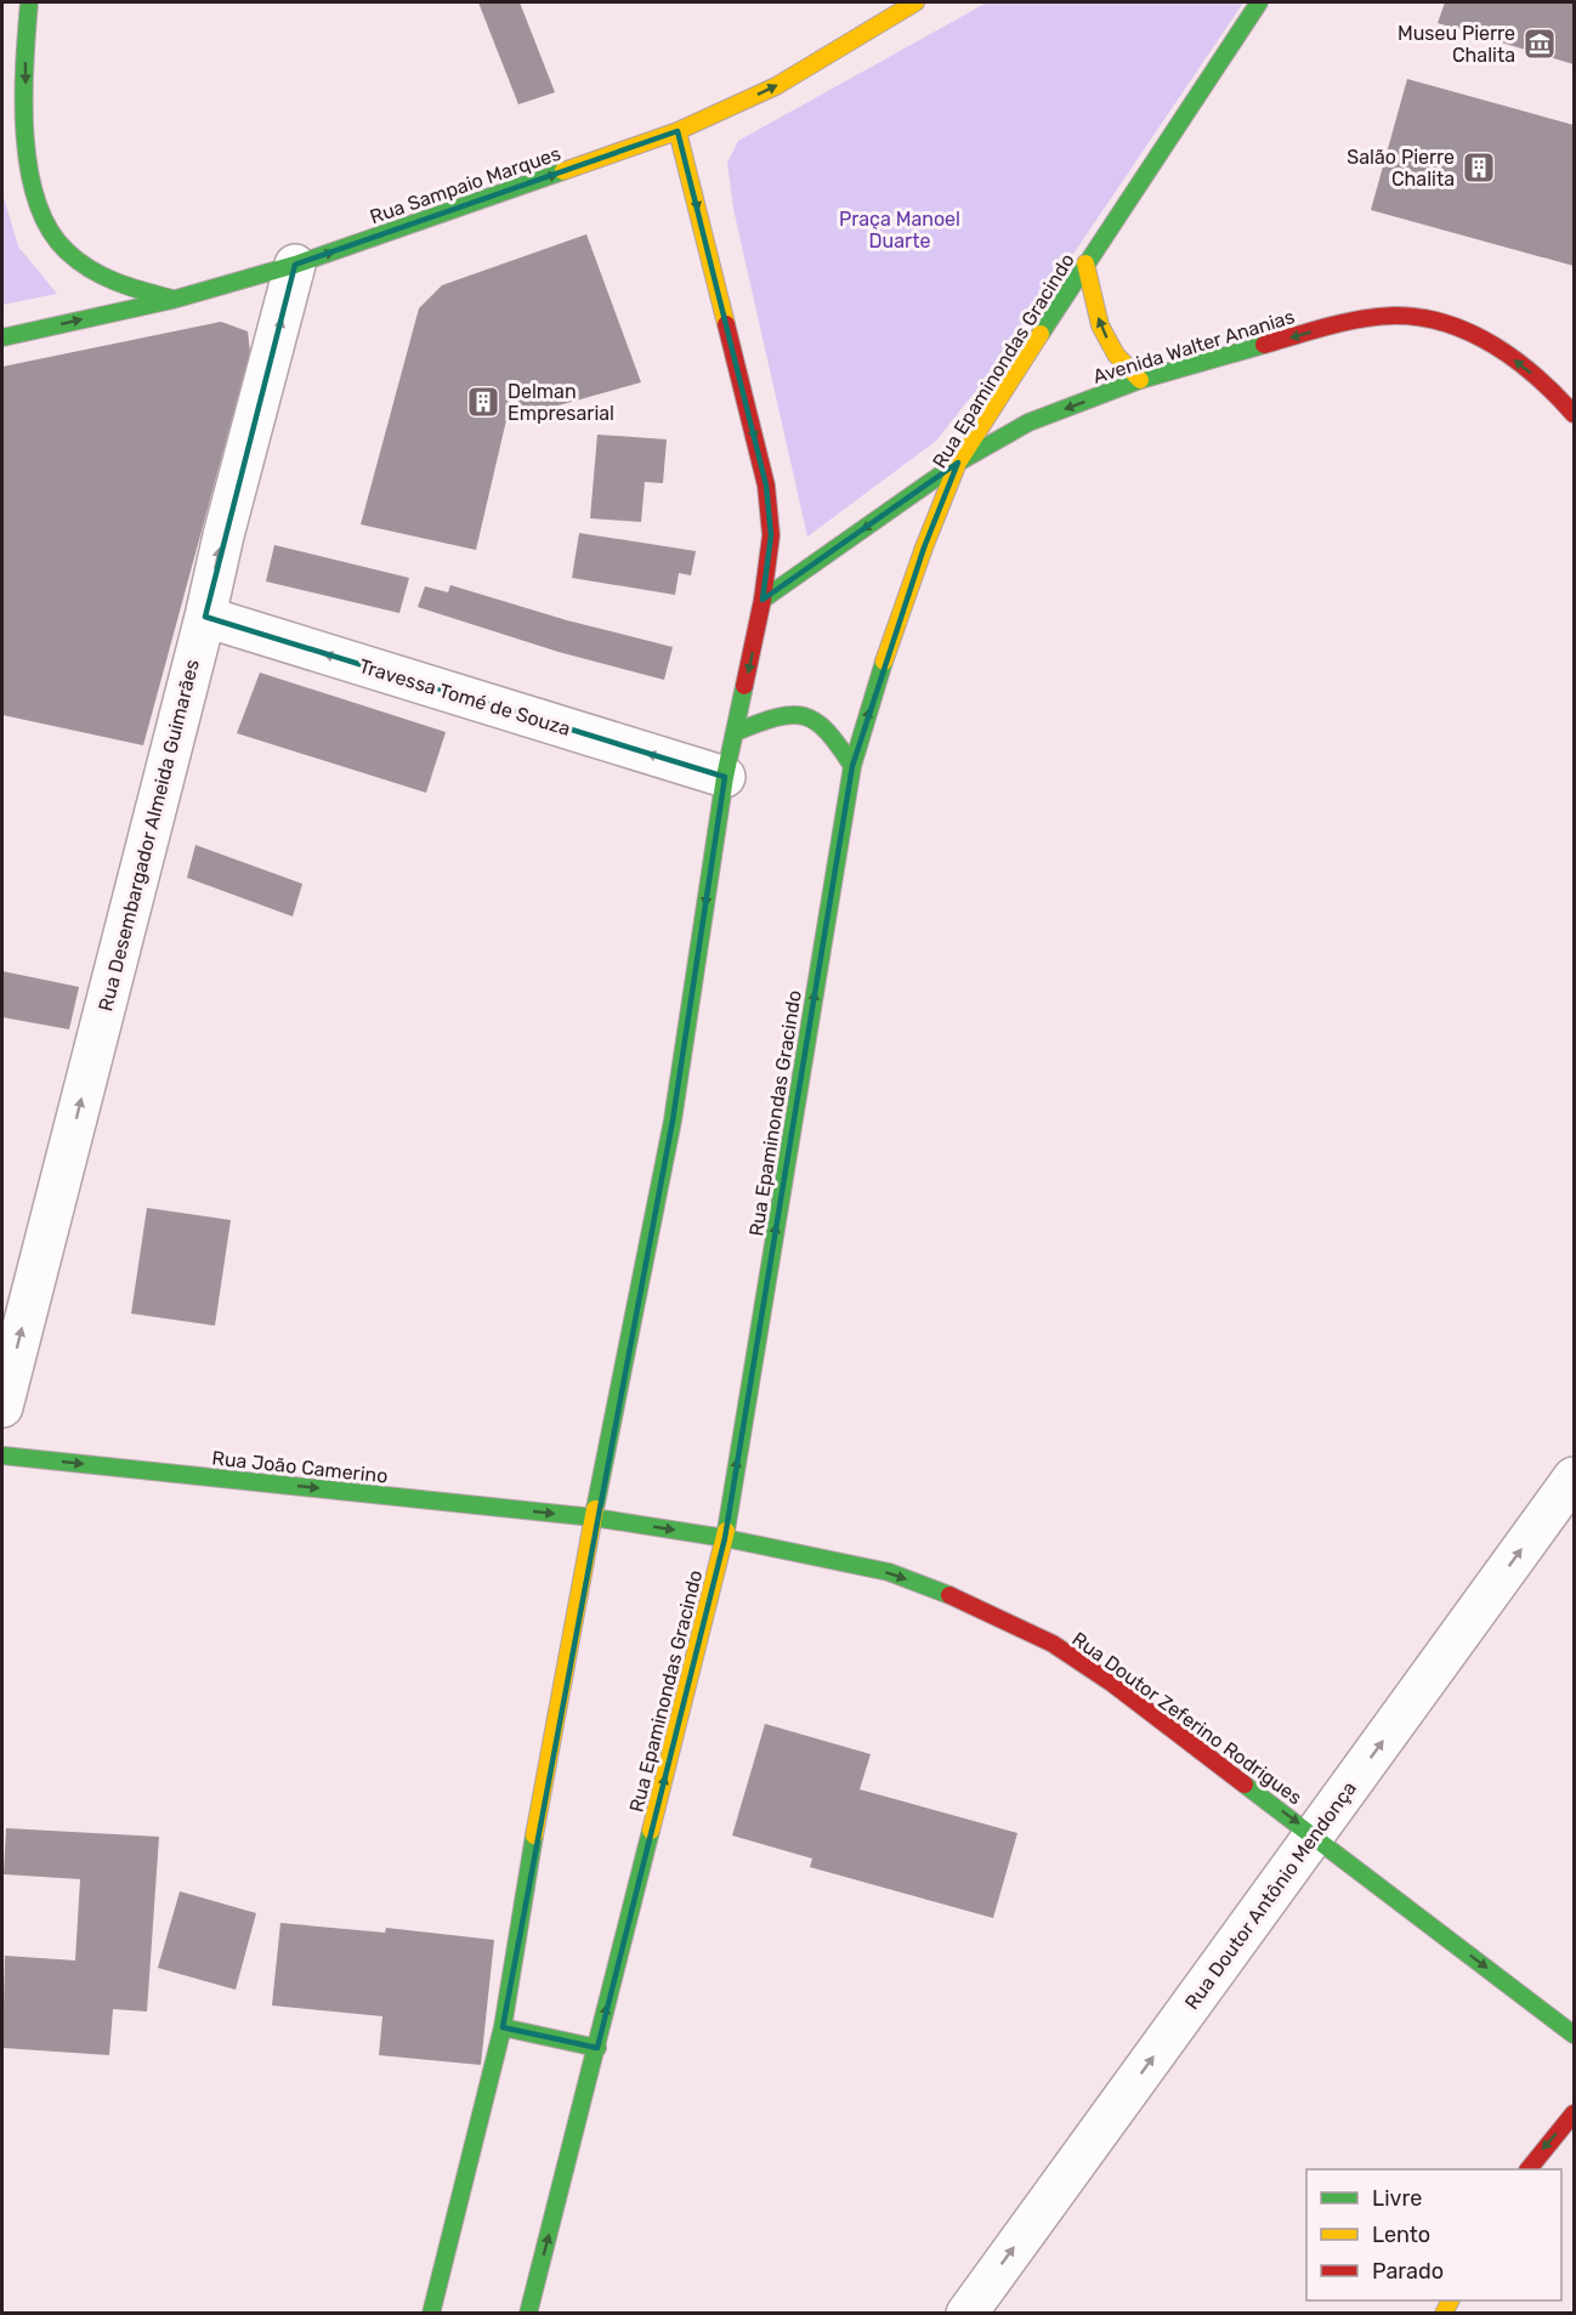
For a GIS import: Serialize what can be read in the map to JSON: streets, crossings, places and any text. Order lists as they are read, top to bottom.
{
  "streets": {
    "street": [
      "Rua Sampaio Marques",
      "Avenida Walter Ananias",
      "Rua Epaminondas Gracindo",
      "Travessa Tomé de Souza",
      "Rua Desembargador Almeida Guimarães",
      "Rua João Camerino",
      "Rua Doutor Zeferino Rodrigues",
      "Rua Doutor Antônio Mendonça"
    ]
  },
  "crossings": [
    ["Rua Sampaio Marques", "Rua Desembargador Almeida Guimarães"],
    ["Avenida Walter Ananias", "Rua Epaminondas Gracindo"],
    ["Rua Epaminondas Gracindo", "Rua Doutor Zeferino Rodrigues"],
    ["Travessa Tomé de Souza", "Rua Desembargador Almeida Guimarães"],
    ["Rua João Camerino", "Rua Doutor Zeferino Rodrigues"],
    ["Rua Doutor Zeferino Rodrigues", "Rua Doutor Antônio Mendonça"]
  ],
  "one_way": [
    "Rua Sampaio Marques",
    "Avenida Walter Ananias",
    "Travessa Tomé de Souza",
    "Rua Desembargador Almeida Guimarães",
    "Rua João Camerino",
    "Rua Doutor Zeferino Rodrigues",
    "Rua Doutor Antônio Mendonça"
  ],
  "parks": ["Praça Manoel Duarte"],
  "places": {
    "museum": ["Museu Pierre Chalita"],
    "building": ["Salão Pierre Chalita", "Delman Empresarial"]
  },
  "legend": ["Livre", "Lento", "Parado"]
}
